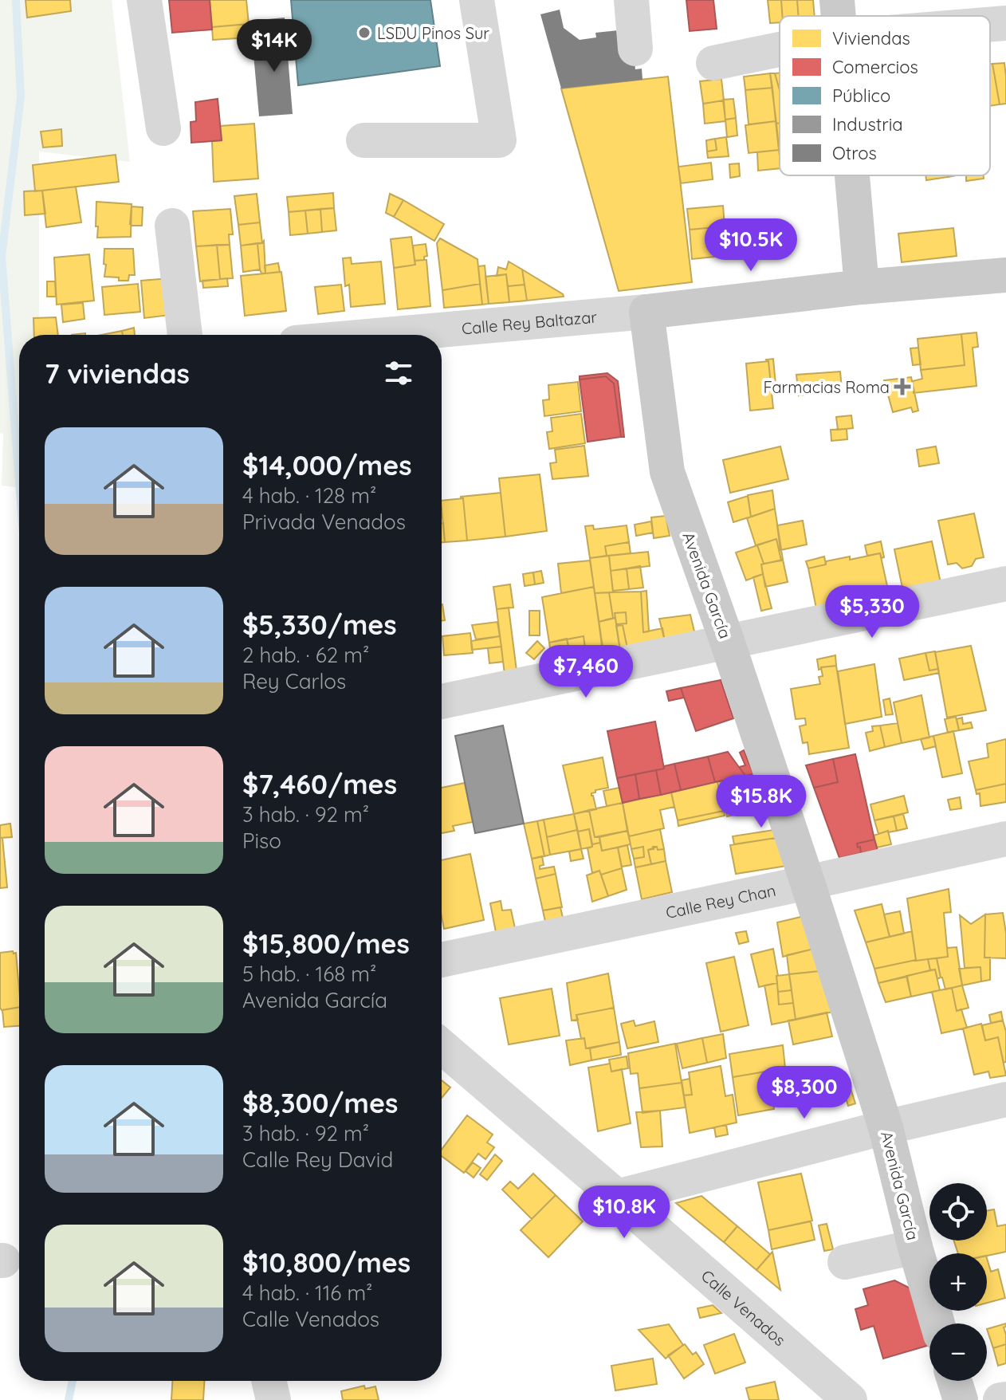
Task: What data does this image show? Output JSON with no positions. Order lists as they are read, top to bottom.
{
  "streets": {
    "main road": ["Avenida García"],
    "street": ["Calle Rey Baltazar", "Calle Rey Chan", "Calle Venados"]
  },
  "crossings": [
    ["Calle Rey Baltazar", "Avenida García"],
    ["Avenida García", "Calle Rey Chan"]
  ],
  "places": {
    "other": ["LSDU Pinos Sur"],
    "health": ["Farmacias Roma"]
  },
  "legend": [
    "Viviendas",
    "Comercios",
    "Público",
    "Industria",
    "Otros"
  ],
  "page": {
    "price": [
      "$14K",
      "$10.5K",
      "$5,330",
      "$7,460",
      "$15.8K",
      "$8,300",
      "$10.8K"
    ],
    "heading": "7 viviendas",
    "list": [
      {
        "name": "$14,000/mes",
        "note": "4 hab. · 128 m² · Privada Venados"
      },
      {
        "name": "$5,330/mes",
        "note": "2 hab. · 62 m² · Rey Carlos"
      },
      {
        "name": "$7,460/mes",
        "note": "3 hab. · 92 m² · Piso"
      },
      {
        "name": "$15,800/mes",
        "note": "5 hab. · 168 m² · Avenida García"
      },
      {
        "name": "$8,300/mes",
        "note": "3 hab. · 92 m² · Calle Rey David"
      },
      {
        "name": "$10,800/mes",
        "note": "4 hab. · 116 m² · Calle Venados"
      }
    ],
    "map_buttons": ["+", "−"]
  }
}
